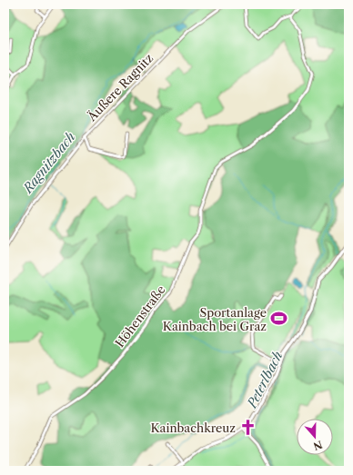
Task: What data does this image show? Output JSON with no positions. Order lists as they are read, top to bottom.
{
  "streets": {
    "street": ["Äußere Ragnitz", "Höhenstraße"]
  },
  "water": ["Ragnitzbach", "Peterlbach"],
  "places": {
    "sports": ["Sportanlage Kainbach bei Graz"],
    "church": ["Kainbachkreuz"]
  },
  "north": "bottom"
}
